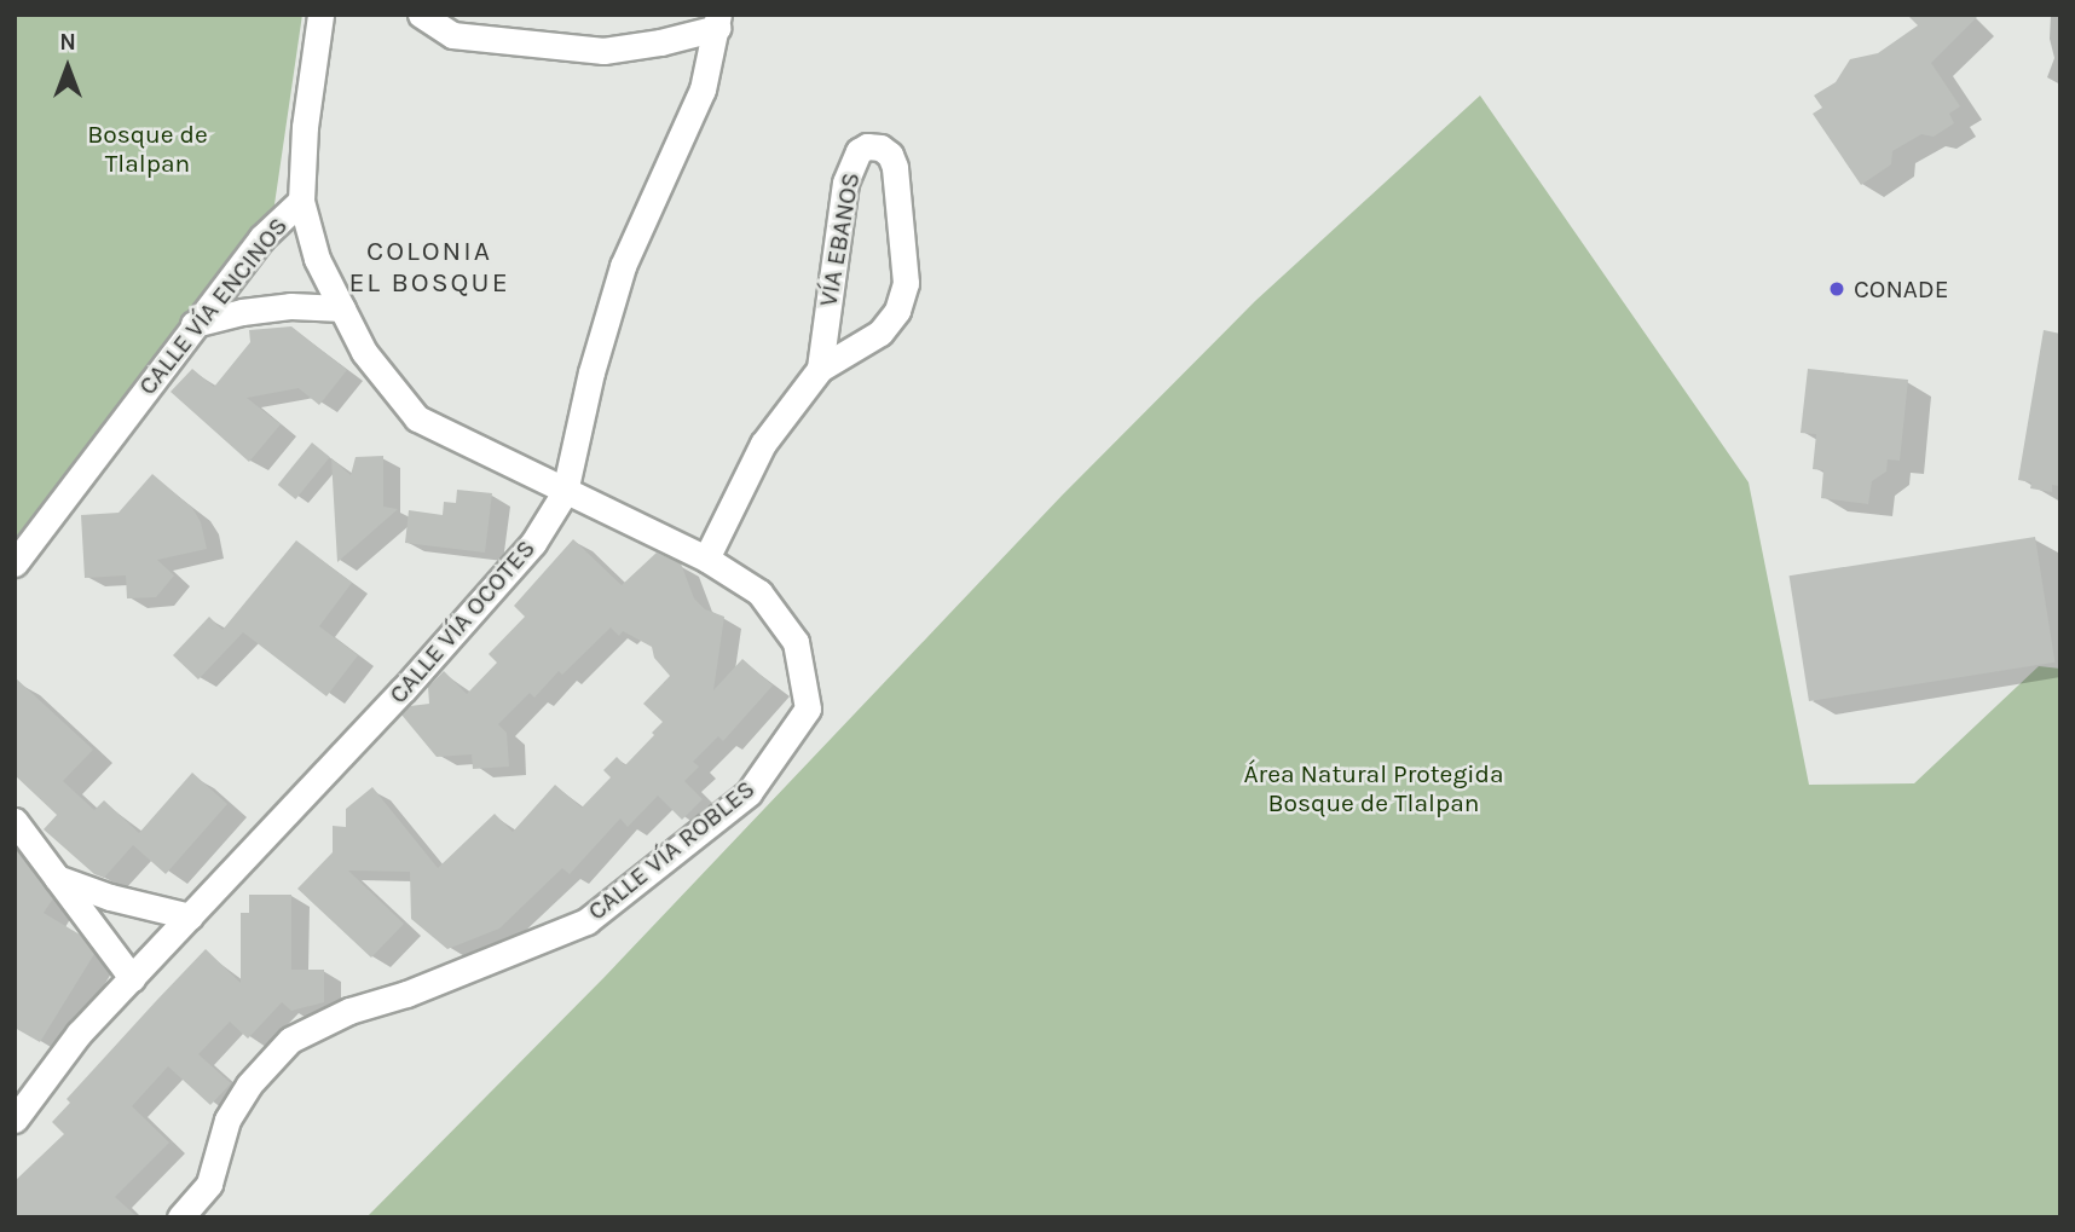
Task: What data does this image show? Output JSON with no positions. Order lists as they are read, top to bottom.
{
  "streets": {
    "street": [
      "VÍA EBANOS",
      "CALLE VÍA ENCINOS",
      "CALLE VÍA OCOTES",
      "CALLE VÍA ROBLES"
    ]
  },
  "crossings": [
    ["VÍA EBANOS", "CALLE VÍA ROBLES"],
    ["CALLE VÍA ENCINOS", "CALLE VÍA ROBLES"],
    ["CALLE VÍA OCOTES", "CALLE VÍA ROBLES"]
  ],
  "districts": ["COLONIA EL BOSQUE"],
  "parks": ["Bosque de Tlalpan", "Área Natural Protegida Bosque de Tlalpan"],
  "places": ["CONADE"],
  "north": "top"
}
